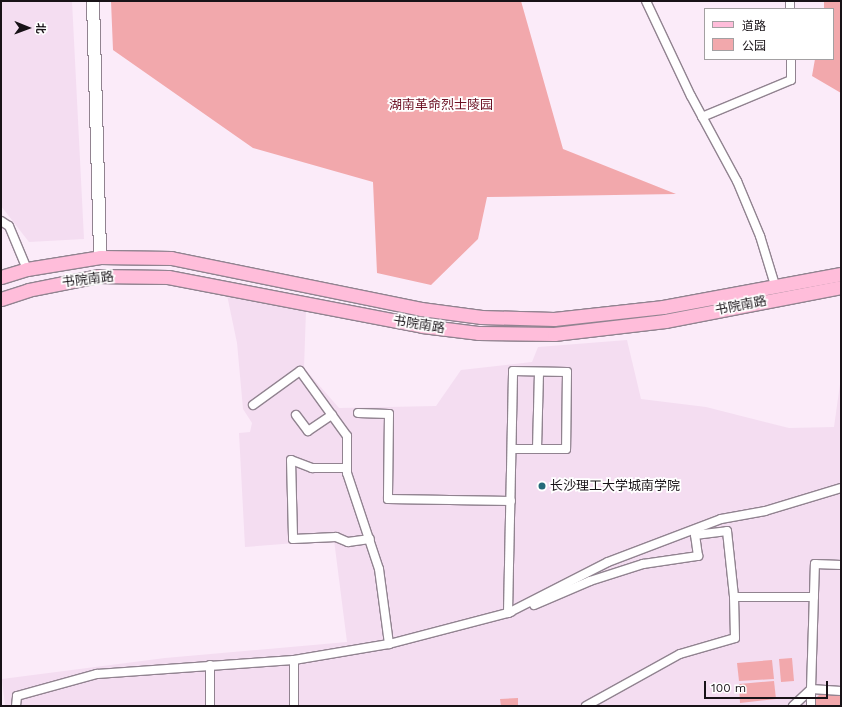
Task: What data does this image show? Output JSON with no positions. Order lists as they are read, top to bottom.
{
  "streets": {
    "main road": ["书院南路"]
  },
  "parks": ["湖南革命烈士陵园"],
  "places": ["长沙理工大学城南学院"],
  "legend": ["道路", "公园"],
  "scale_bar": "100 m",
  "north": "right"
}
